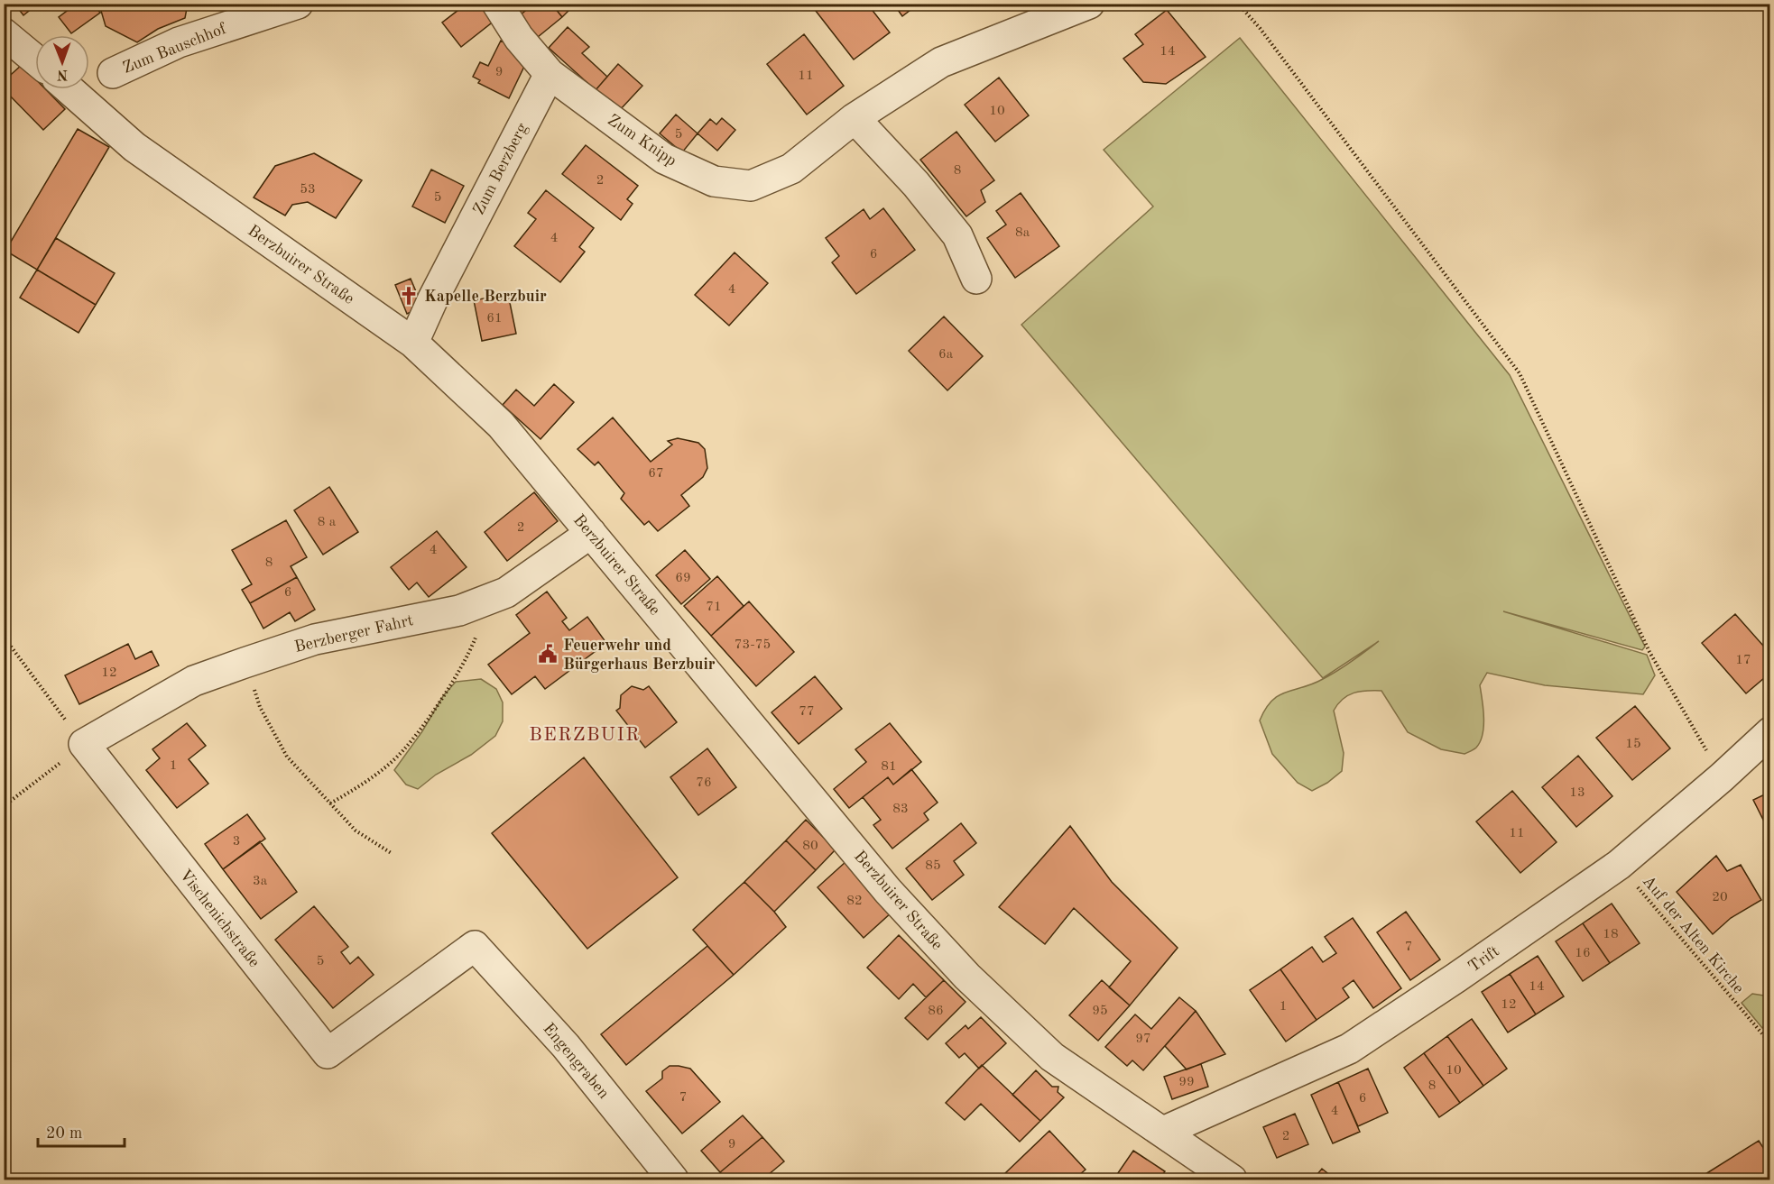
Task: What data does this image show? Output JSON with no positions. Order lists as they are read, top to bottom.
{
  "streets": {
    "street": [
      "Zum Bauschhof",
      "Zum Knipp",
      "Zum Berzberg",
      "Berzbuirer Straße",
      "Berzberger Fahrt",
      "Vischenichstraße",
      "Trift",
      "Engengraben"
    ],
    "path": ["Auf der Alten Kirche"]
  },
  "crossings": [
    ["Zum Knipp", "Zum Berzberg"],
    ["Zum Berzberg", "Berzbuirer Straße"],
    ["Berzbuirer Straße", "Berzberger Fahrt"],
    ["Berzbuirer Straße", "Trift"],
    ["Berzberger Fahrt", "Vischenichstraße"],
    ["Vischenichstraße", "Engengraben"],
    ["Auf der Alten Kirche", "Trift"]
  ],
  "districts": ["BERZBUIR"],
  "places": {
    "church": ["Kapelle Berzbuir"],
    "public building": ["Feuerwehr und Bürgerhaus Berzbuir"]
  },
  "house_numbers": [
    "14",
    "9",
    "11",
    "10",
    "5",
    "8",
    "2",
    "53",
    "5",
    "8a",
    "4",
    "6",
    "4",
    "61",
    "6a",
    "67",
    "8 a",
    "2",
    "4",
    "8",
    "69",
    "6",
    "71",
    "73-75",
    "17",
    "12",
    "77",
    "15",
    "1",
    "81",
    "76",
    "13",
    "83",
    "11",
    "3",
    "80",
    "85",
    "3a",
    "20",
    "82",
    "18",
    "7",
    "16",
    "5",
    "14",
    "12",
    "1",
    "86",
    "95",
    "97",
    "10",
    "99",
    "8",
    "7",
    "6",
    "4",
    "2",
    "9"
  ],
  "scale_bar": "20 m",
  "north": "bottom"
}
